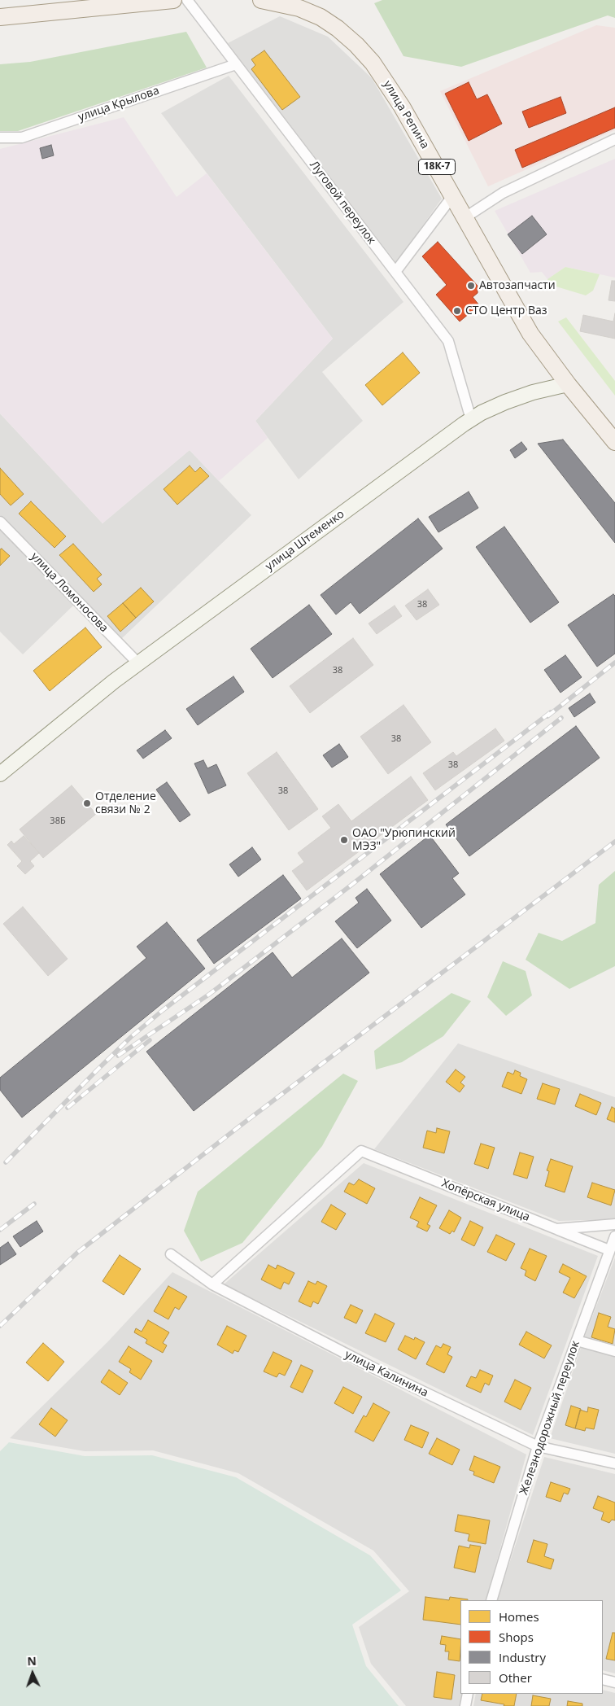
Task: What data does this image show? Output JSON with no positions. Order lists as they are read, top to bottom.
{
  "streets": {
    "main road": ["улица Репина", "18К-7", "улица Штеменко"],
    "street": [
      "улица Крылова",
      "Луговой переулок",
      "улица Ломоносова",
      "Хопёрская улица",
      "улица Калинина",
      "Железнодорожный переулок"
    ]
  },
  "crossings": [
    ["улица Крылова", "Луговой переулок"],
    ["улица Репина", "18К-7"],
    ["улица Репина", "улица Штеменко"],
    ["18К-7", "улица Штеменко"],
    ["Луговой переулок", "улица Штеменко"],
    ["улица Штеменко", "улица Ломоносова"],
    ["Хопёрская улица", "улица Калинина"],
    ["улица Калинина", "Железнодорожный переулок"]
  ],
  "places": [
    "Автозапчасти",
    "СТО Центр Ваз",
    "Отделение связи № 2",
    "ОАО \"Урюпинский МЭЗ\""
  ],
  "house_numbers": [
    "38",
    "38",
    "38",
    "38",
    "38",
    "38Б"
  ],
  "legend": [
    "Homes",
    "Shops",
    "Industry",
    "Other"
  ],
  "north": "top"
}
